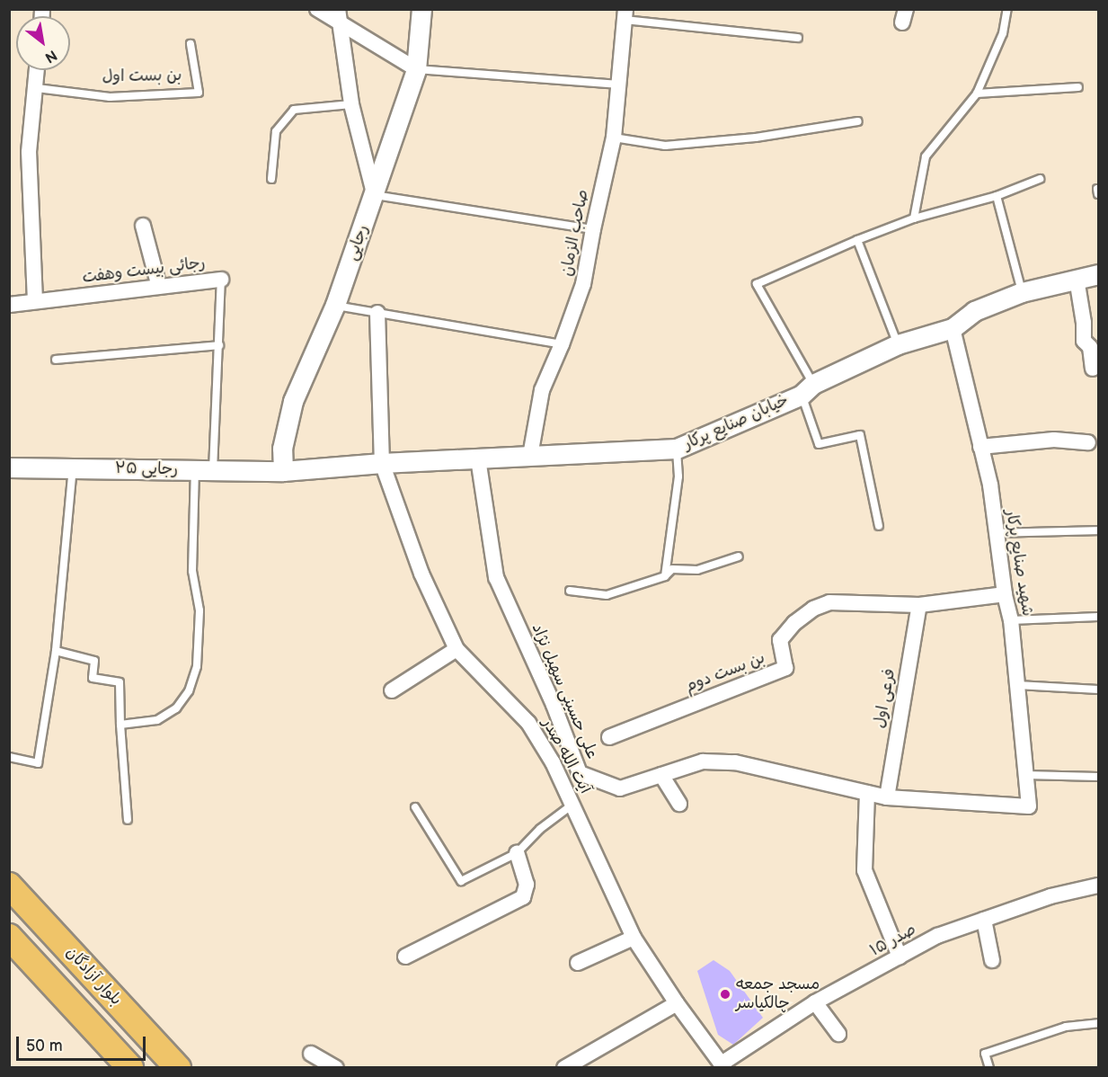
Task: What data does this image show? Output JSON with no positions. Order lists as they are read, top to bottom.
{
  "streets": {
    "highway": ["بلوار آزادگان"],
    "street": [
      "صاحب الزمان",
      "رجایی",
      "رجائی بیست وهفت",
      "خیابان صنایع پرکار",
      "رجایی ۲۵",
      "شهید صنایع پرکار",
      "بن بست دوم",
      "علی حسینی سهیل نژاد",
      "فرعی اول",
      "آیت الله صدر",
      "صدر ۱۵"
    ],
    "lane": ["بن بست اول"]
  },
  "crossings": [
    ["صاحب الزمان", "خیابان صنایع پرکار"],
    ["رجایی", "خیابان صنایع پرکار"],
    ["رجایی", "رجایی ۲۵"],
    ["رجائی بیست وهفت", "رجایی ۲۵"],
    ["خیابان صنایع پرکار", "رجایی ۲۵"],
    ["خیابان صنایع پرکار", "شهید صنایع پرکار"],
    ["خیابان صنایع پرکار", "علی حسینی سهیل نژاد"],
    ["خیابان صنایع پرکار", "آیت الله صدر"],
    ["شهید صنایع پرکار", "بن بست دوم"],
    ["شهید صنایع پرکار", "علی حسینی سهیل نژاد"],
    ["بن بست دوم", "فرعی اول"],
    ["علی حسینی سهیل نژاد", "فرعی اول"],
    ["آیت الله صدر", "صدر ۱۵"]
  ],
  "places": ["مسجد جمعه چالکیاسر"],
  "scale_bar": "50 m",
  "north": "bottom right"
}
